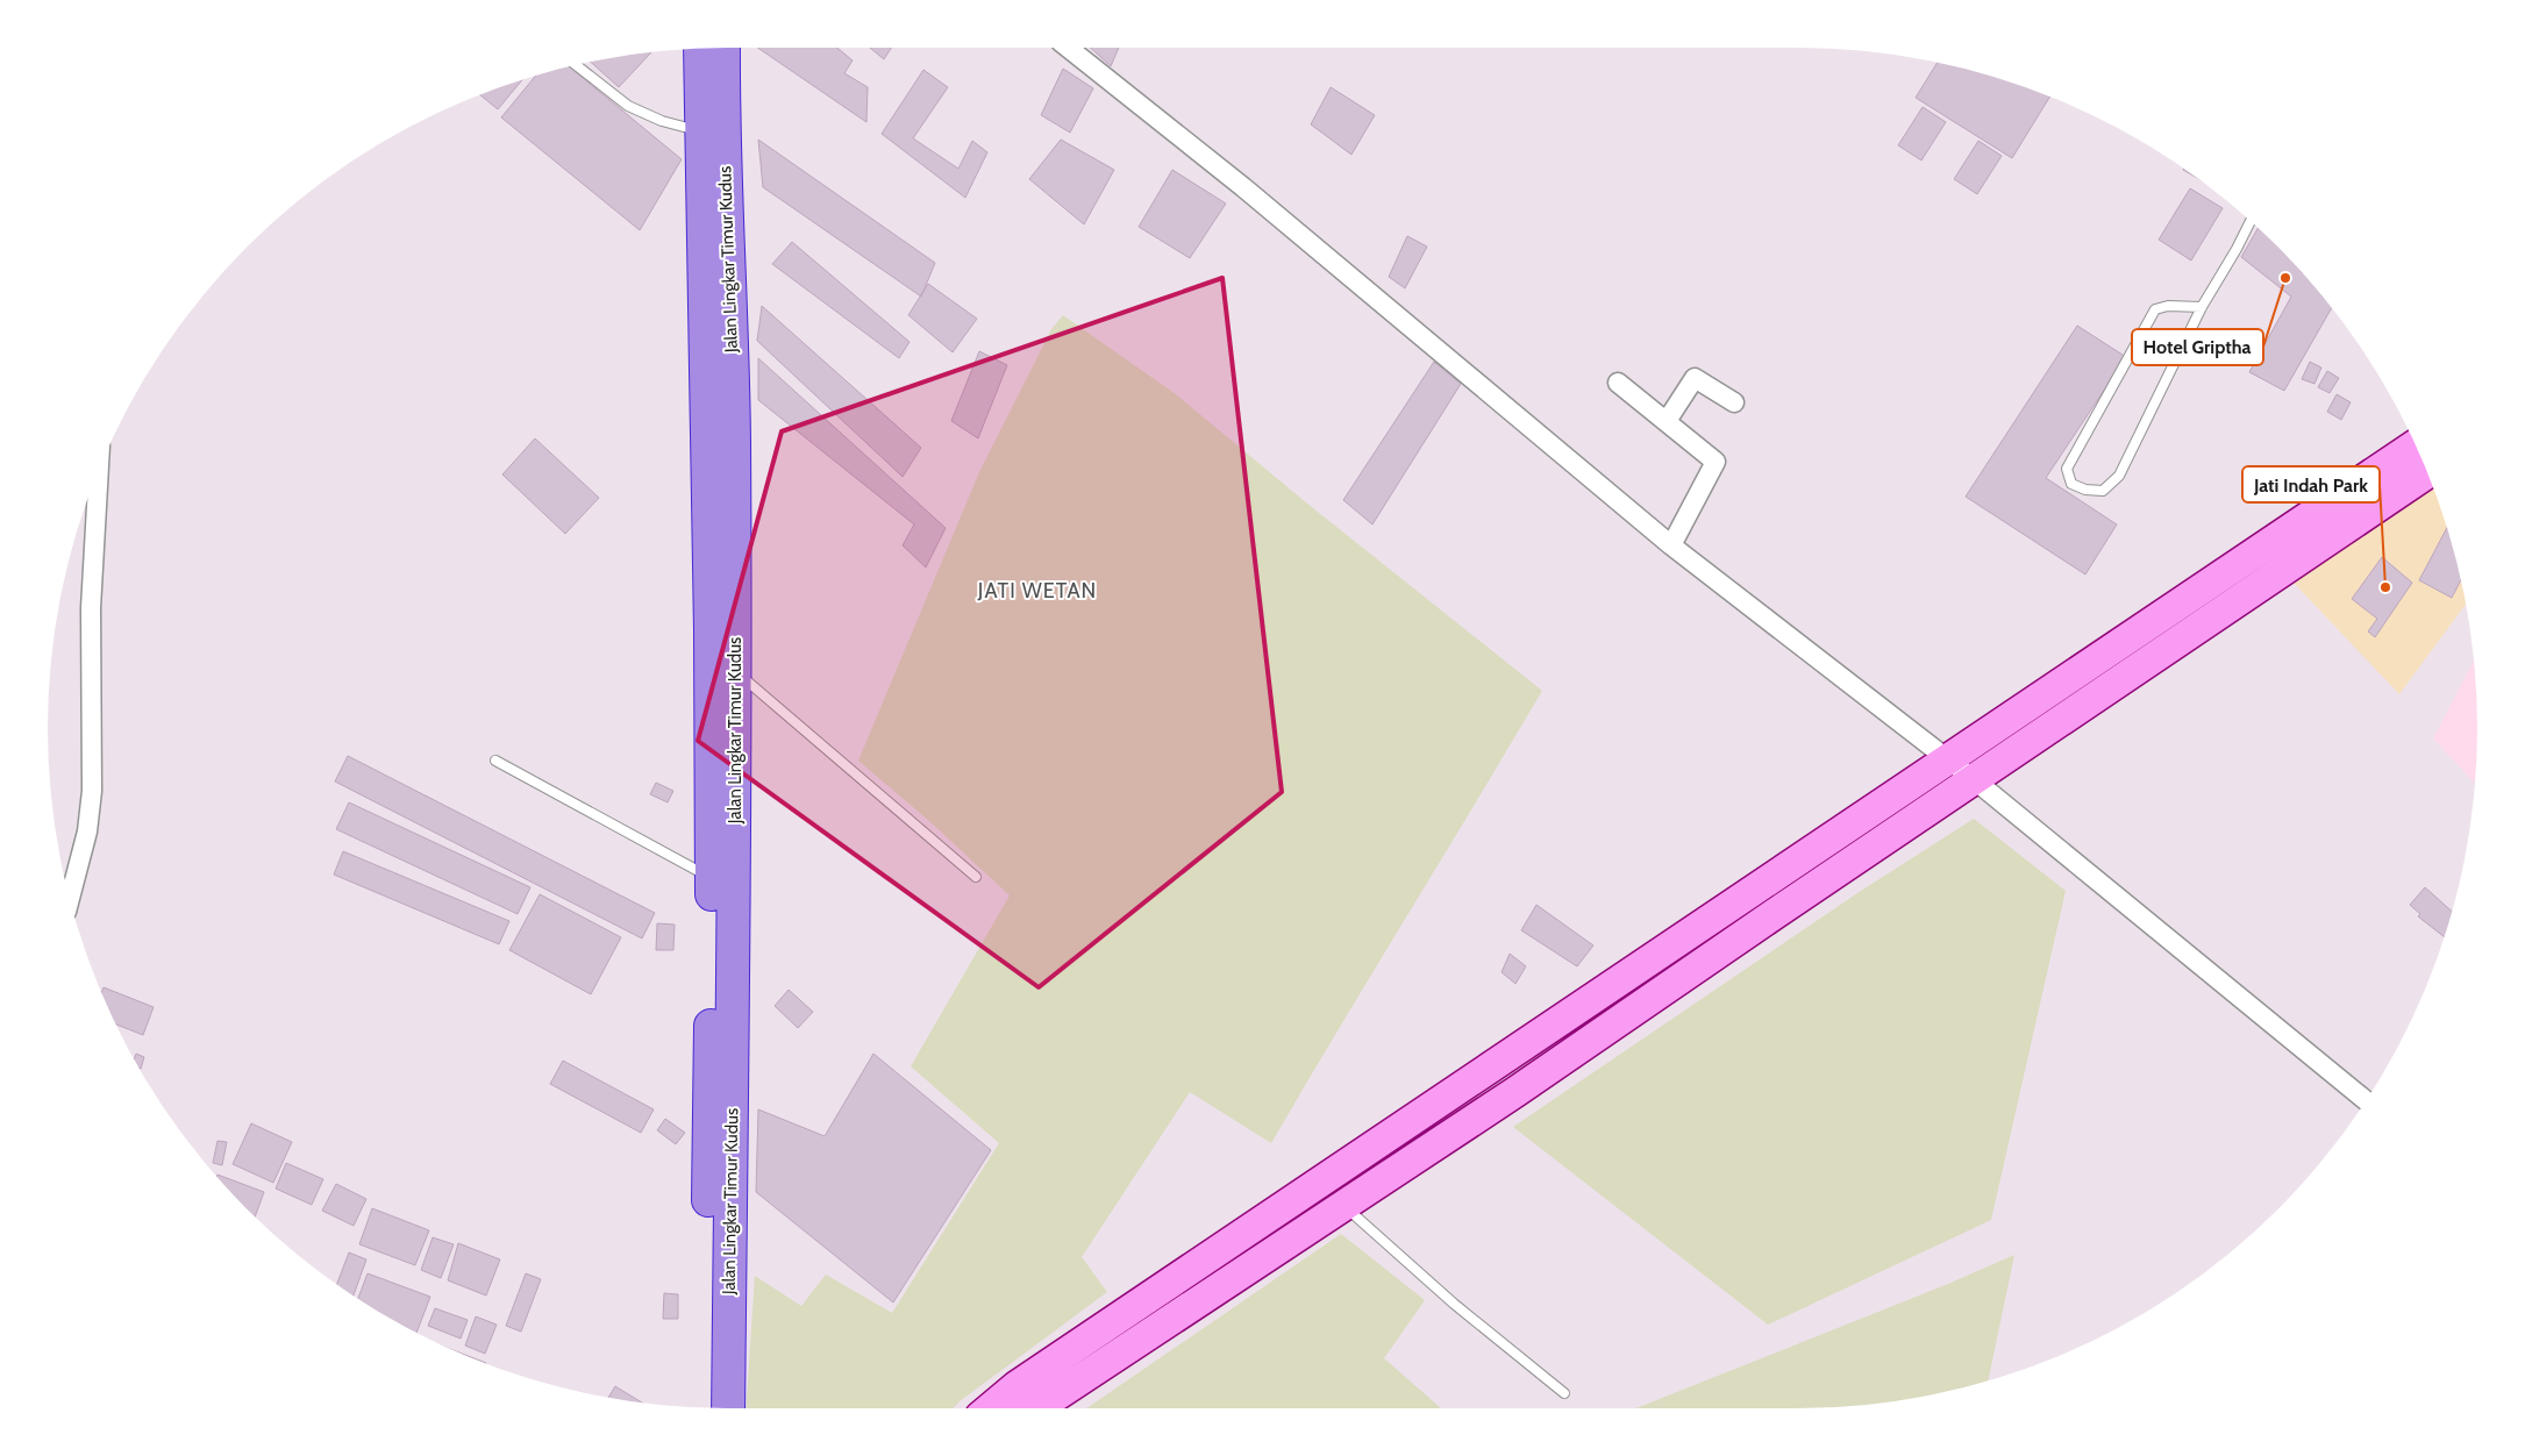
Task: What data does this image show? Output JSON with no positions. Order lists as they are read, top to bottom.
{
  "streets": {
    "highway": ["Jalan Lingkar Timur Kudus"]
  },
  "districts": ["JATI WETAN"],
  "places": ["Hotel Griptha", "Jati Indah Park"]
}
